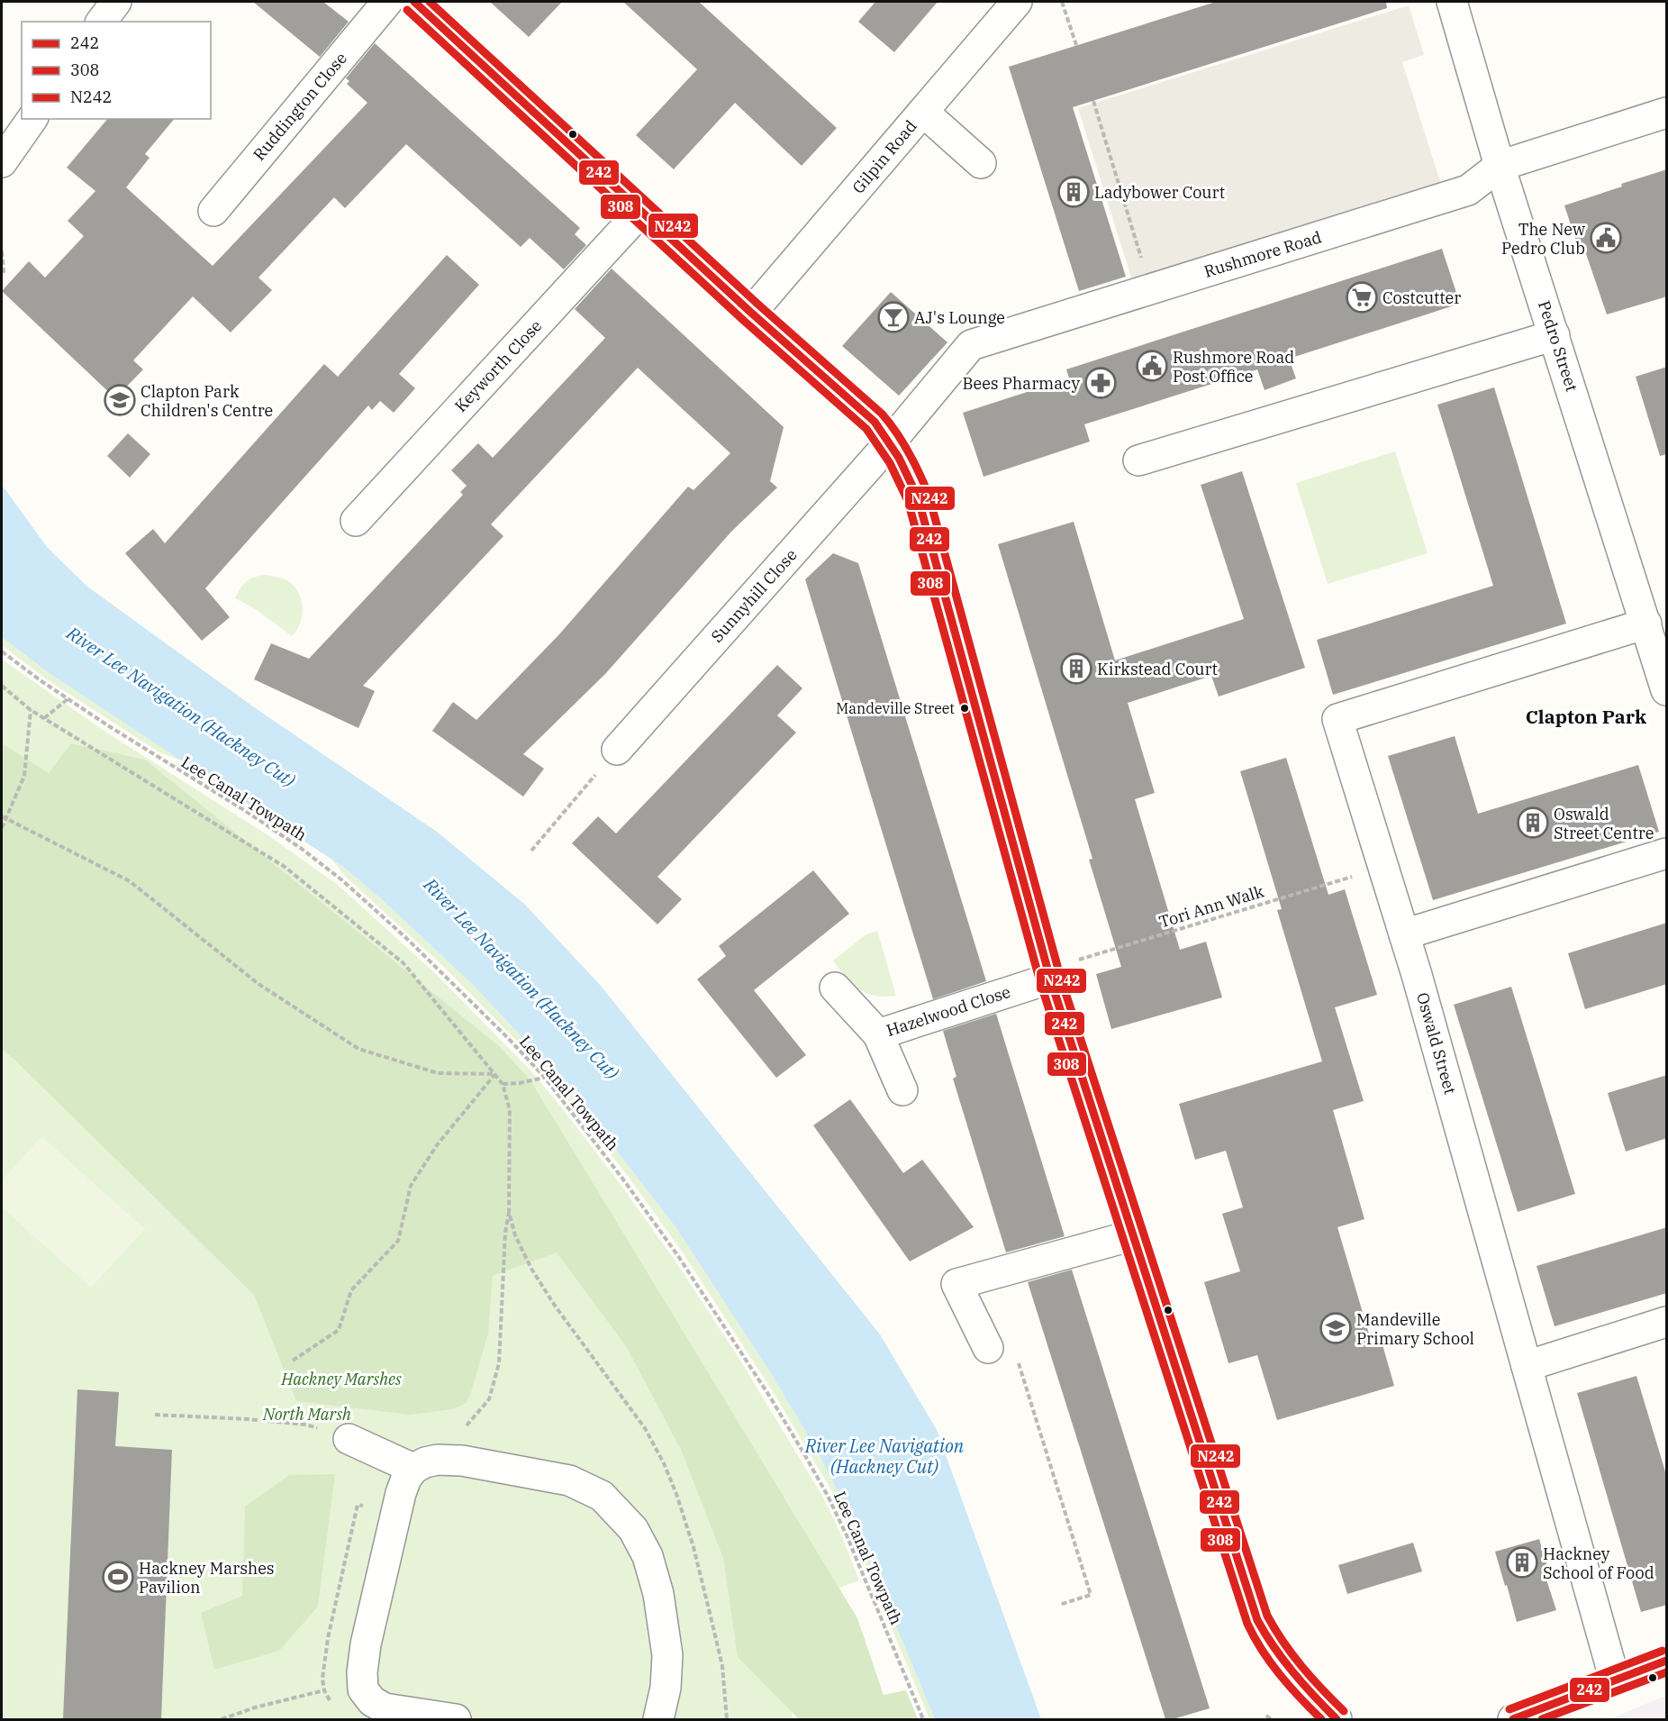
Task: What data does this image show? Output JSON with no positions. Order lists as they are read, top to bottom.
{
  "streets": {
    "street": [
      "Ruddington Close",
      "Gilpin Road",
      "Rushmore Road",
      "Pedro Street",
      "Keyworth Close",
      "Sunnyhill Close",
      "Hazelwood Close",
      "Oswald Street"
    ],
    "path": ["Lee Canal Towpath", "Tori Ann Walk"]
  },
  "crossings": [
    ["Rushmore Road", "Pedro Street"],
    ["Rushmore Road", "Sunnyhill Close"],
    ["Pedro Street", "Oswald Street"],
    ["Tori Ann Walk", "Hazelwood Close"],
    ["Tori Ann Walk", "Oswald Street"]
  ],
  "districts": ["Clapton Park"],
  "water": ["River Lee Navigation (Hackney Cut)"],
  "parks": ["Hackney Marshes", "North Marsh"],
  "places": {
    "building": [
      "Ladybower Court",
      "Kirkstead Court",
      "Oswald Street Centre",
      "Hackney School of Food"
    ],
    "public building": ["The New Pedro Club", "Rushmore Road Post Office"],
    "supermarket": ["Costcutter"],
    "bar": ["AJ's Lounge"],
    "pharmacy": ["Bees Pharmacy"],
    "school or university": ["Clapton Park Children's Centre", "Mandeville Primary School"],
    "other": ["Mandeville Street"],
    "sports": ["Hackney Marshes Pavilion"]
  },
  "lines": ["transit line 242", "transit line N242", "transit line 308"],
  "legend": ["242", "308", "N242"]
}
